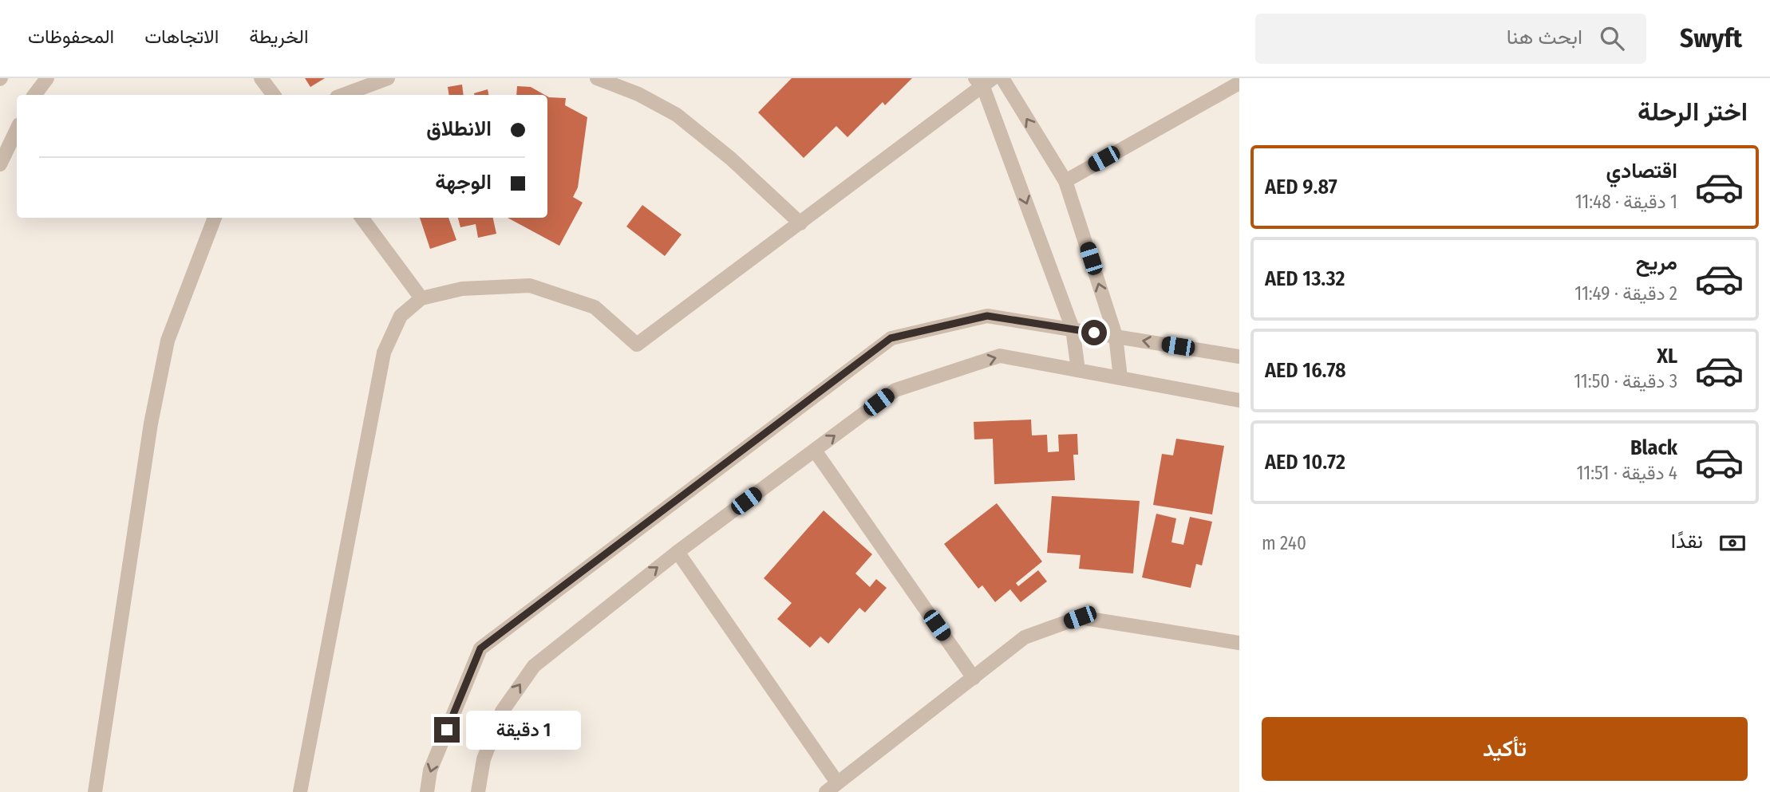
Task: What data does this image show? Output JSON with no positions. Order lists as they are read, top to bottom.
{
  "page": {
    "header": "Swyft",
    "search": "ابحث هنا",
    "nav": ["الخريطة", "الاتجاهات", "المحفوظات"],
    "heading": "اختر الرحلة",
    "banner": ["الانطلاق", "الوجهة"],
    "list": [
      {
        "name": "اقتصادي",
        "note": "1 دقيقة · 11:48",
        "value": "AED 9.87"
      },
      {
        "name": "مريح",
        "note": "2 دقيقة · 11:49",
        "value": "AED 13.32"
      },
      {
        "name": "XL",
        "note": "3 دقيقة · 11:50",
        "value": "AED 16.78"
      },
      {
        "name": "Black",
        "note": "4 دقيقة · 11:51",
        "value": "AED 10.72"
      }
    ],
    "pay": ["نقدًا", "240 m"],
    "buttons": "تأكيد",
    "bubble": "1 دقيقة"
  }
}
